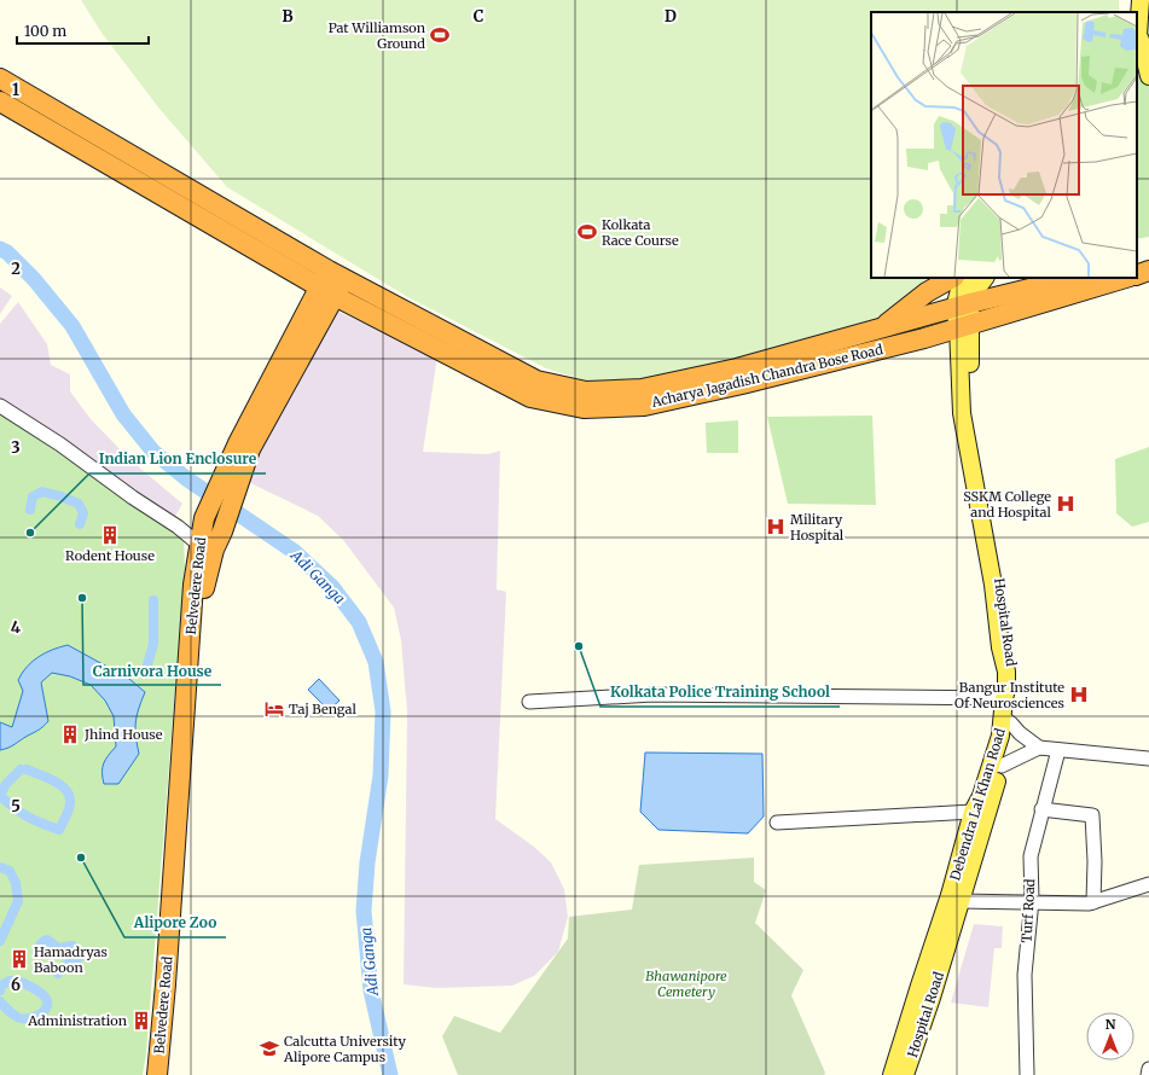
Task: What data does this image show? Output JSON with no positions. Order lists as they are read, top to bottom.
{
  "streets": {
    "highway": ["Acharya Jagadish Chandra Bose Road", "Belvedere Road"],
    "main road": ["Hospital Road", "Debendra Lal Khan Road"],
    "street": ["Turf Road"]
  },
  "crossings": [
    ["Acharya Jagadish Chandra Bose Road", "Belvedere Road"],
    ["Acharya Jagadish Chandra Bose Road", "Hospital Road"],
    ["Acharya Jagadish Chandra Bose Road", "Debendra Lal Khan Road"],
    ["Hospital Road", "Debendra Lal Khan Road"]
  ],
  "water": ["Adi Ganga"],
  "parks": ["Bhawanipore Cemetery"],
  "places": {
    "sports": ["Pat Williamson Ground", "Kolkata Race Course"],
    "hospital": ["SSKM College and Hospital", "Military Hospital", "Bangur Institute Of Neurosciences"],
    "other": [
      "Indian Lion Enclosure",
      "Carnivora House",
      "Kolkata Police Training School",
      "Alipore Zoo"
    ],
    "building": [
      "Rodent House",
      "Jhind House",
      "Hamadryas Baboon",
      "Administration"
    ],
    "hotel": ["Taj Bengal"],
    "school or university": ["Calcutta University Alipore Campus"]
  },
  "scale_bar": "100 m",
  "north": "top",
  "grid": {
    "columns": ["B", "C", "D"],
    "rows": [
      "1",
      "2",
      "3",
      "4",
      "5",
      "6"
    ]
  }
}
